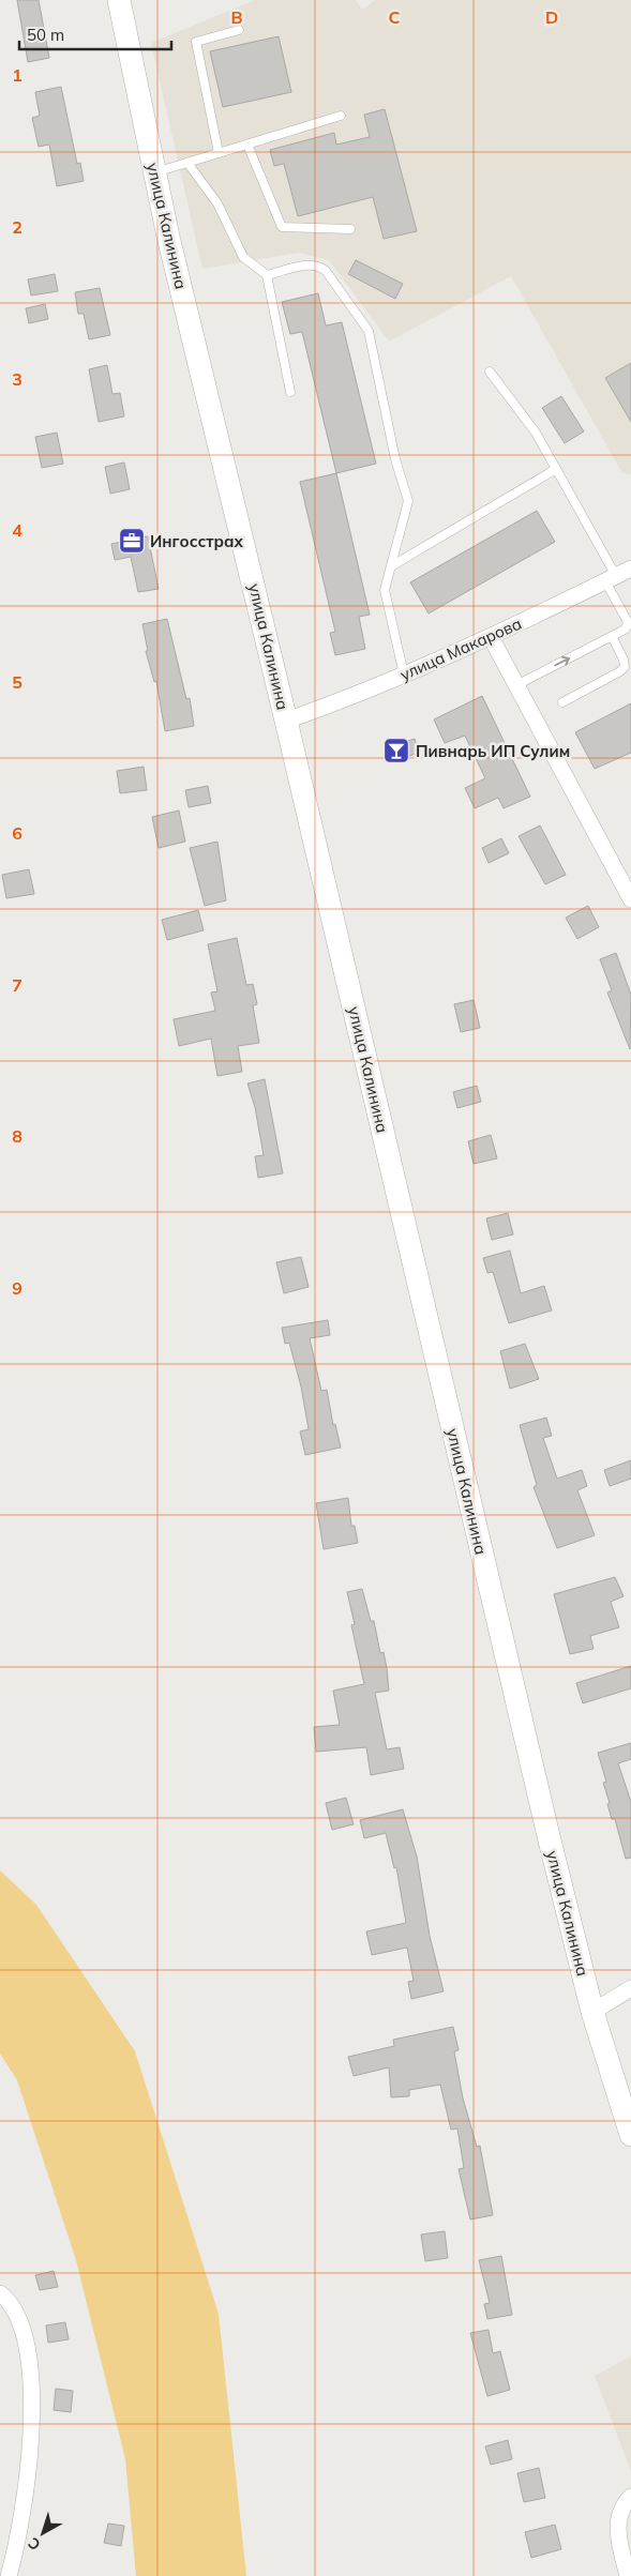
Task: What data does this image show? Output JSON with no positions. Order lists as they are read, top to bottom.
{
  "streets": {
    "main road": ["улица Калинина"],
    "street": ["улица Макарова"]
  },
  "crossings": [
    ["улица Калинина", "улица Макарова"]
  ],
  "places": {
    "office": ["Ингосстрах"],
    "bar": ["Пивнарь ИП Сулим"]
  },
  "scale_bar": "50 m",
  "north": "bottom left",
  "grid": {
    "columns": ["B", "C", "D"],
    "rows": [
      "1",
      "2",
      "3",
      "4",
      "5",
      "6",
      "7",
      "8",
      "9"
    ]
  }
}
